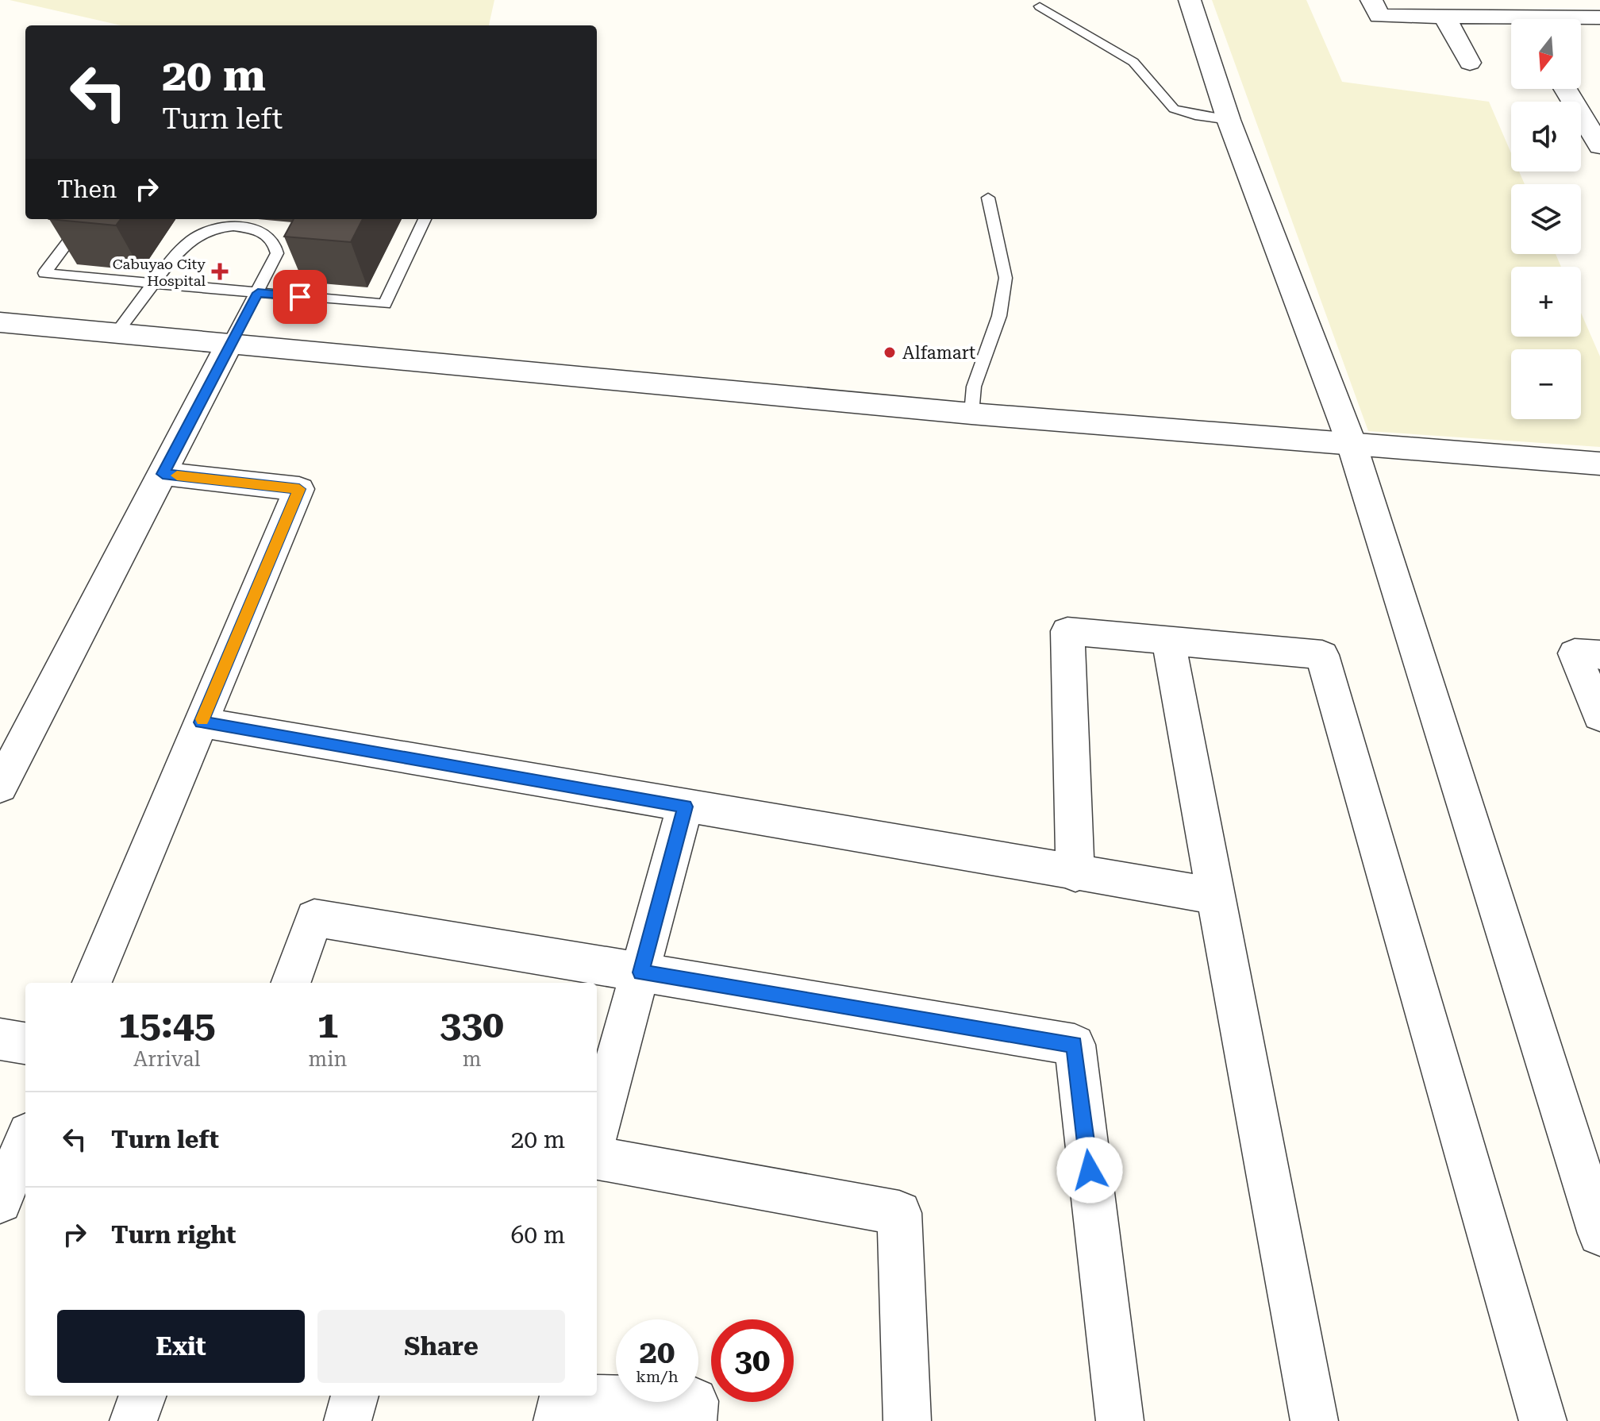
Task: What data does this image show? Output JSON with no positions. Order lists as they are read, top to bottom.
{
  "places": {
    "health": ["Cabuyao City Hospital"],
    "other": ["Alfamart"]
  },
  "north": "bottom",
  "page": {
    "map_buttons": ["+", "−"],
    "turn": ["20 m", "Turn left"],
    "then": "Then",
    "eta": [
      "15:45",
      "Arrival",
      "1",
      "min",
      "330",
      "m"
    ],
    "list": [
      {
        "name": "Turn left",
        "value": "20 m"
      },
      {
        "name": "Turn right",
        "value": "60 m"
      }
    ],
    "buttons": ["Exit", "Share"],
    "speed": "20 km/h",
    "limit": "30"
  }
}
